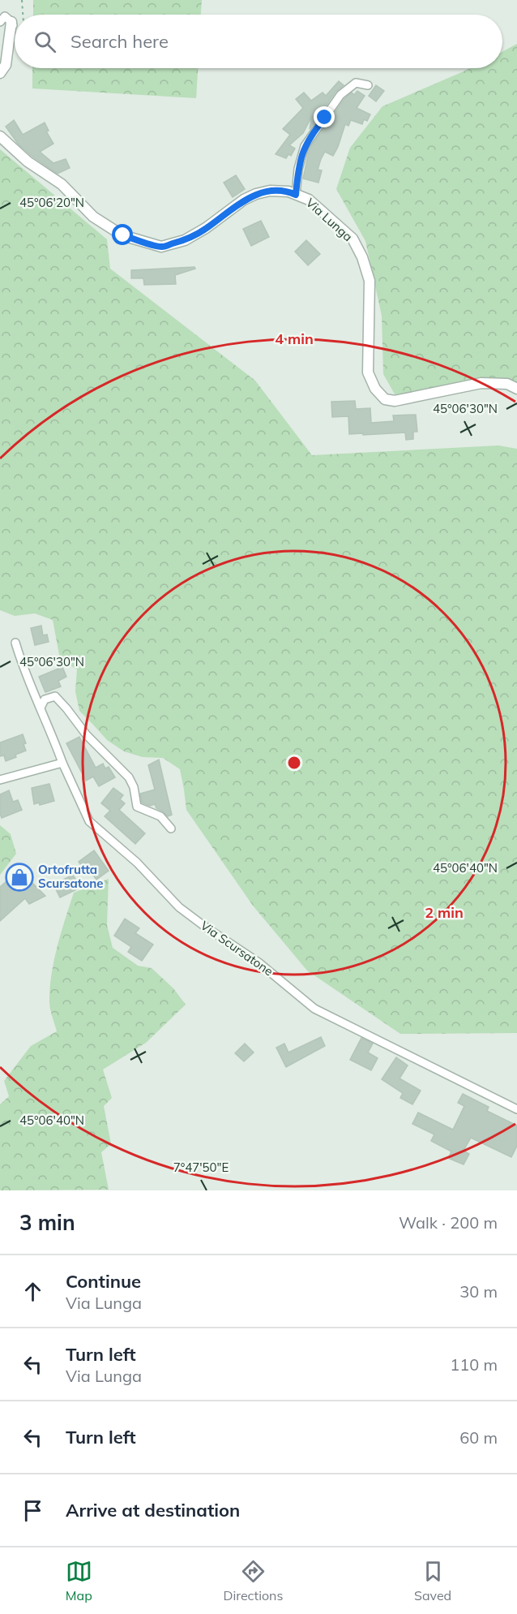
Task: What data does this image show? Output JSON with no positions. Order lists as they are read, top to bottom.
{
  "streets": {
    "street": ["Via Lunga", "Via Scursatone"]
  },
  "places": {
    "shop": ["Ortofrutta Scursatone"]
  },
  "page": {
    "search": "Search here",
    "heading": ["3 min", "Walk · 200 m"],
    "list": [
      ["Continue", "Via Lunga", "30 m"],
      ["Turn left", "Via Lunga", "110 m"],
      ["Turn left", "60 m"],
      "Arrive at destination"
    ],
    "nav": ["Map", "Directions", "Saved"]
  },
  "coordinates": [
    "45°06'20\"N",
    "45°06'30\"N",
    "45°06'40\"N",
    "7°47'50\"E"
  ],
  "rings": ["4 min", "2 min"]
}
